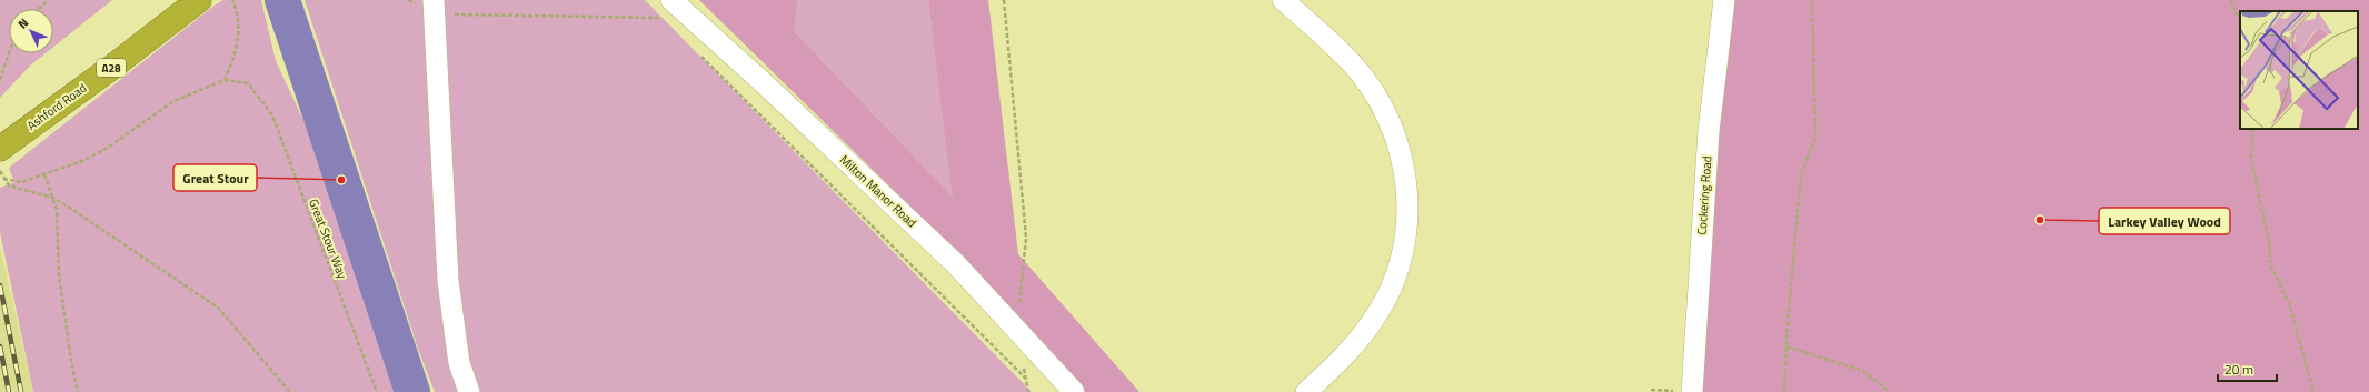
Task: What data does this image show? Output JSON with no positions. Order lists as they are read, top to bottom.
{
  "streets": {
    "highway": ["A28", "Ashford Road"],
    "street": ["Milton Manor Road", "Cockering Road"],
    "path": ["Great Stour Way"]
  },
  "places": ["Great Stour", "Larkey Valley Wood"],
  "scale_bar": "20 m",
  "north": "top left"
}
